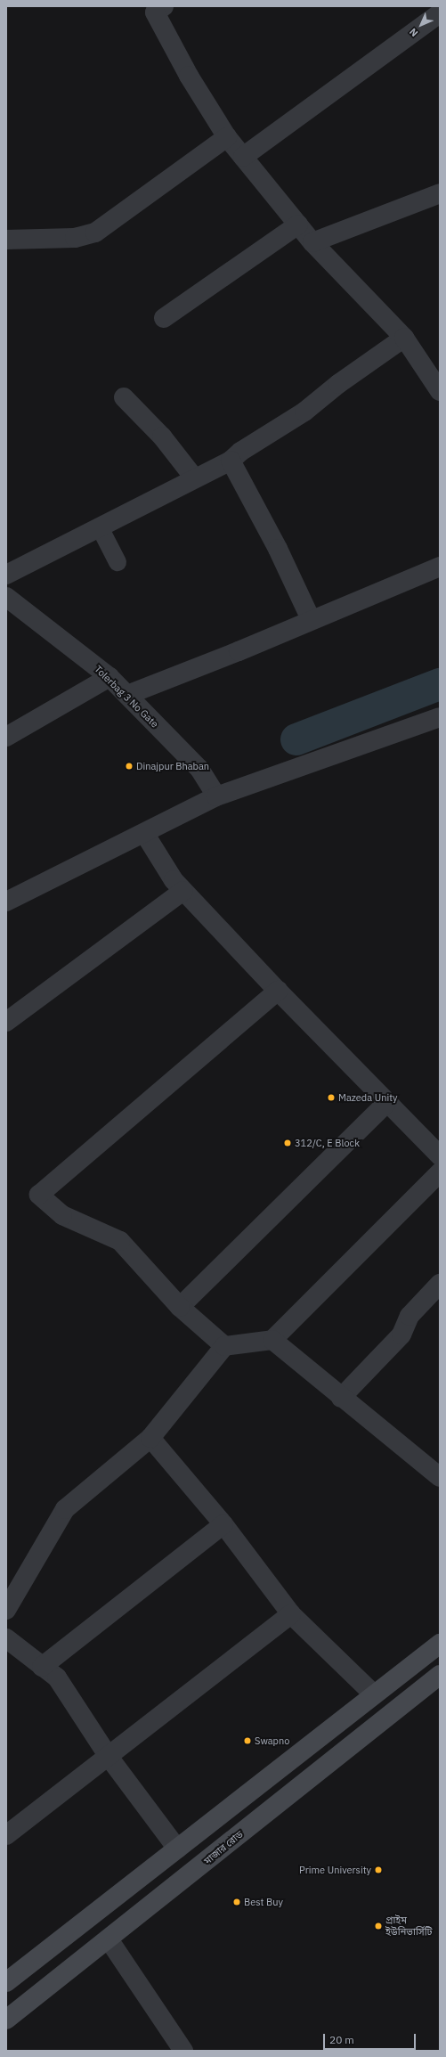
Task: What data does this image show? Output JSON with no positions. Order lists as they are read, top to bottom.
{
  "streets": {
    "main road": ["মাজার রোড"],
    "street": ["Tolerbag 3 No Gate"]
  },
  "places": [
    "Dinajpur Bhaban",
    "Mazeda Unity",
    "312/C, E Block",
    "Swapno",
    "Prime University",
    "Best Buy",
    "প্রাইম ইউনিভার্সিটি"
  ],
  "scale_bar": "20 m",
  "north": "bottom left"
}
